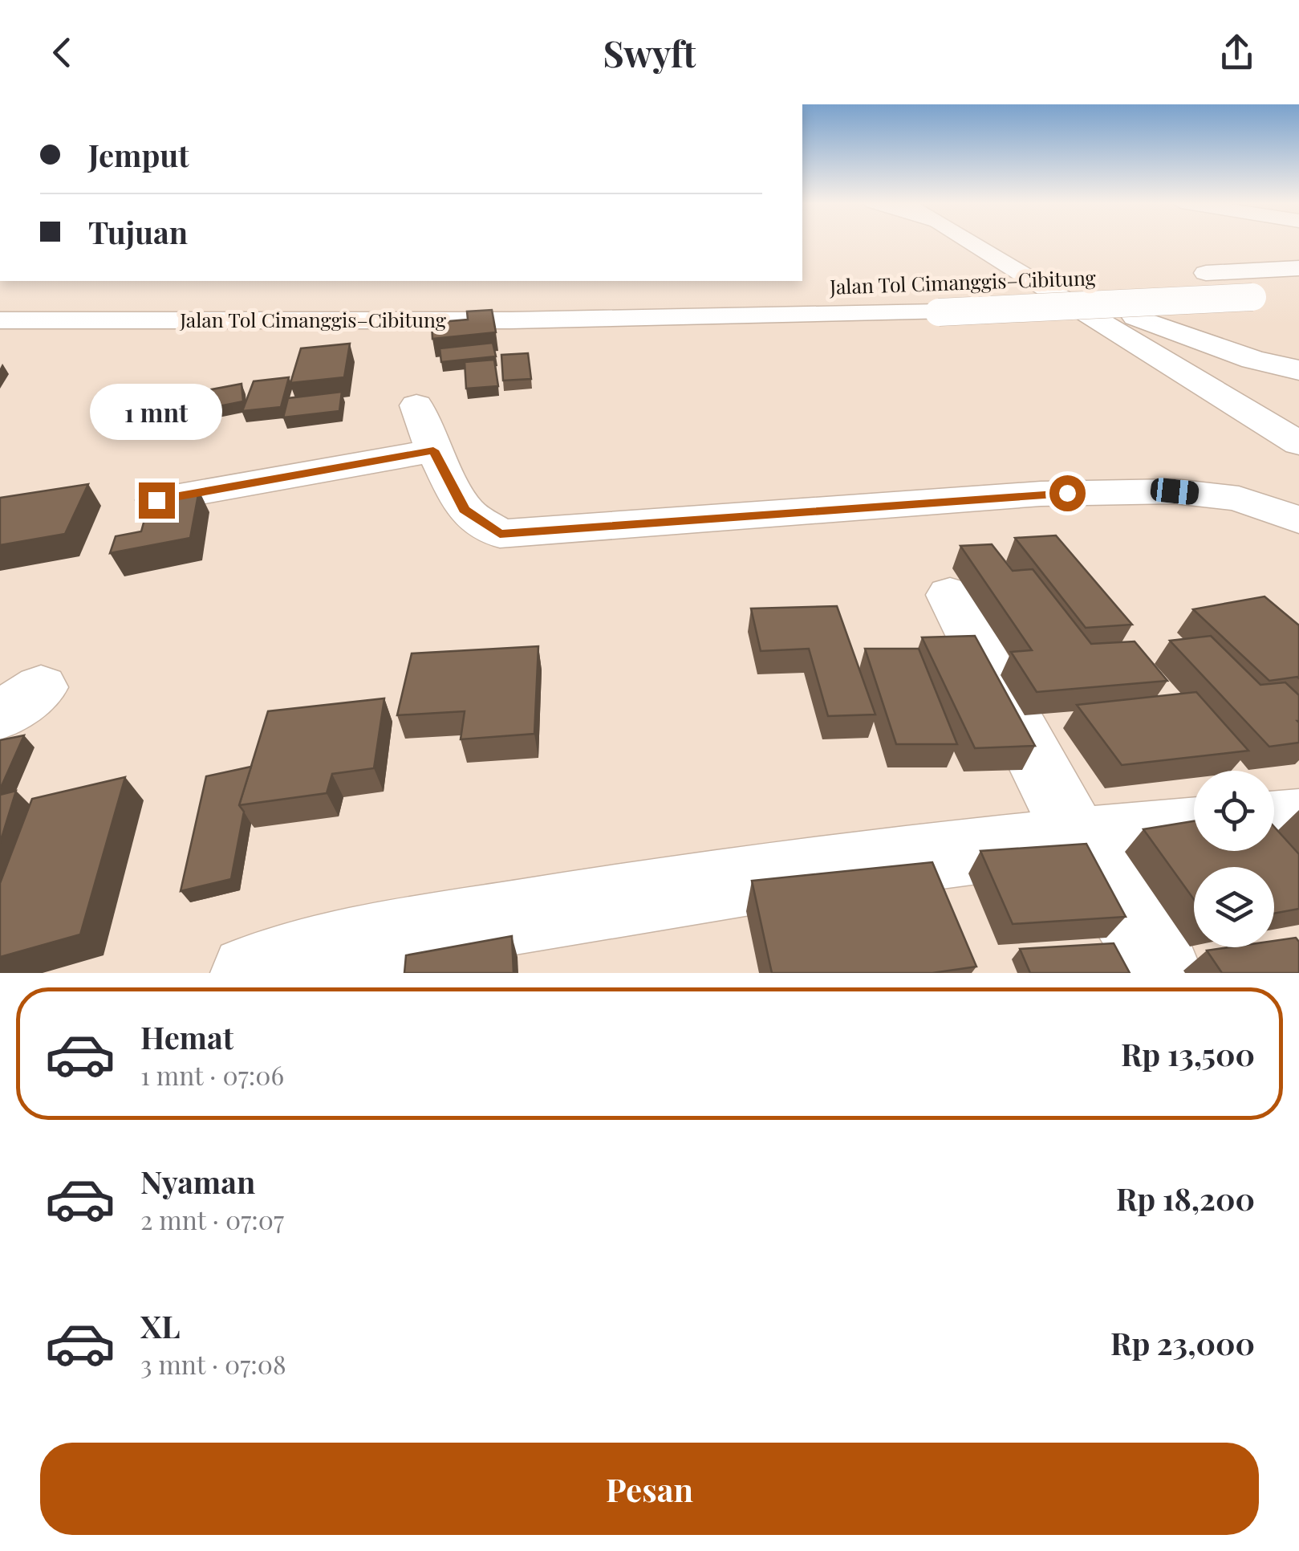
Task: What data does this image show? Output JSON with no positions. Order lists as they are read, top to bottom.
{
  "streets": {
    "main road": ["Jalan Tol Cimanggis–Cibitung"]
  },
  "page": {
    "header": "Swyft",
    "banner": ["Jemput", "Tujuan"],
    "bubble": "1 mnt",
    "list": [
      {
        "name": "Hemat",
        "note": "1 mnt · 07:06",
        "value": "Rp 13,500"
      },
      {
        "name": "Nyaman",
        "note": "2 mnt · 07:07",
        "value": "Rp 18,200"
      },
      {
        "name": "XL",
        "note": "3 mnt · 07:08",
        "value": "Rp 23,000"
      }
    ],
    "buttons": "Pesan"
  }
}
